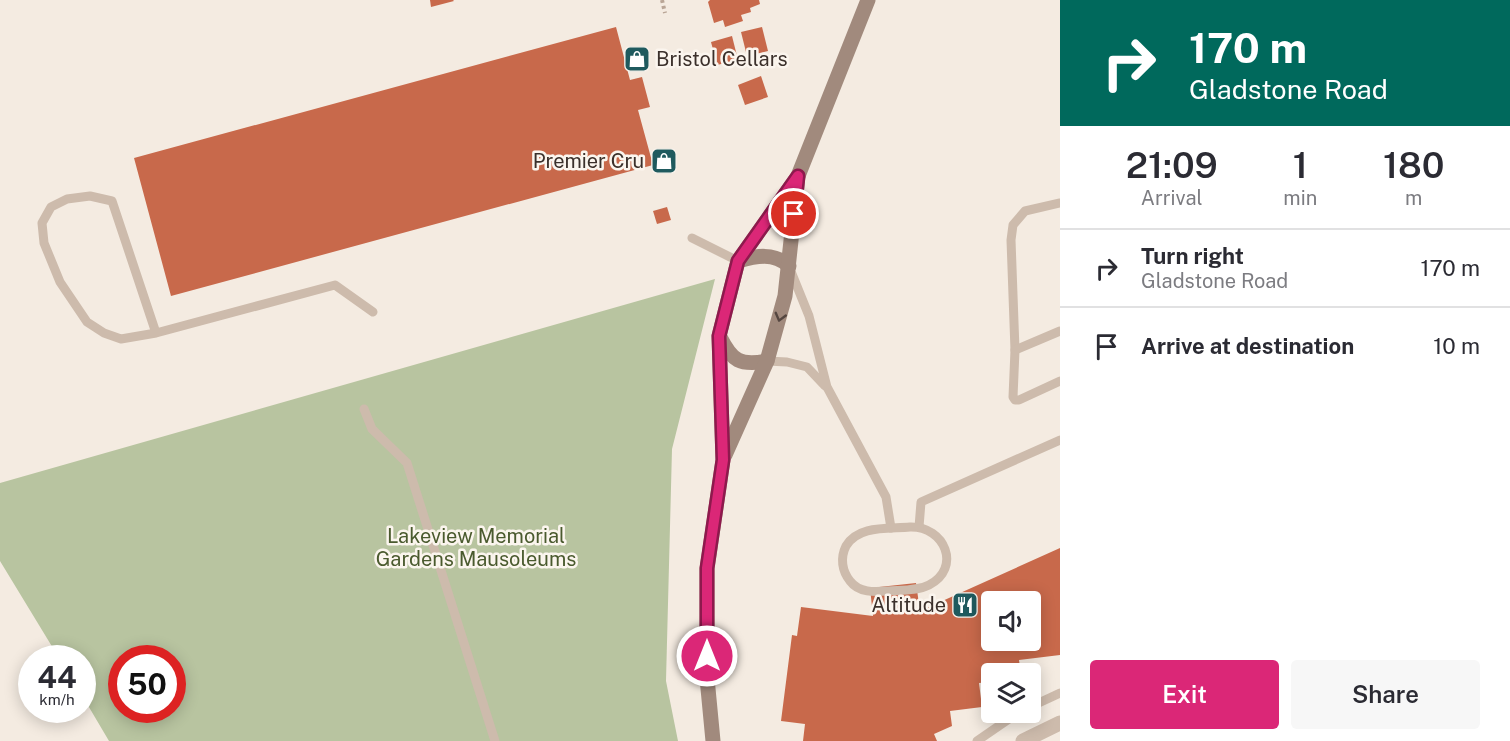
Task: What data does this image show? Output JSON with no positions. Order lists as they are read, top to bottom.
{
  "parks": ["Lakeview Memorial Gardens Mausoleums"],
  "places": {
    "shop": ["Bristol Cellars", "Premier Cru"],
    "restaurant": ["Altitude"]
  },
  "page": {
    "turn": ["170 m", "Gladstone Road"],
    "eta": [
      "21:09",
      "Arrival",
      "1",
      "min",
      "180",
      "m"
    ],
    "list": [
      {
        "name": "Turn right",
        "note": "Gladstone Road",
        "value": "170 m"
      },
      {
        "name": "Arrive at destination",
        "value": "10 m"
      }
    ],
    "speed": "44 km/h",
    "limit": "50",
    "buttons": ["Exit", "Share"]
  }
}
